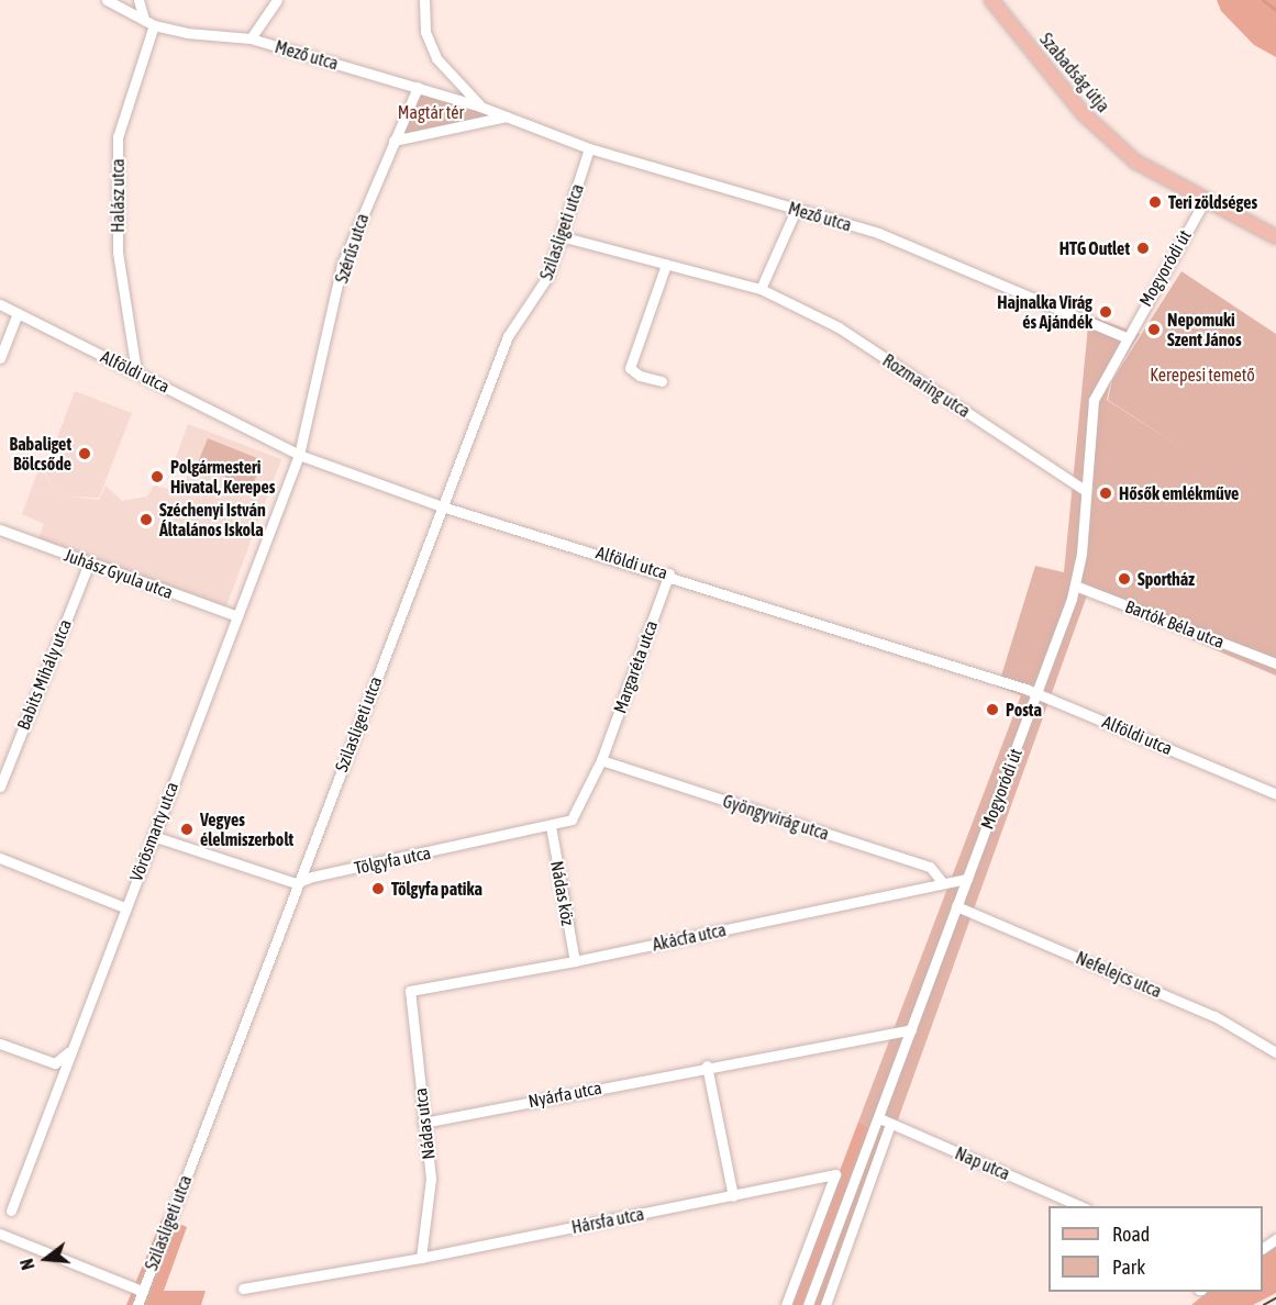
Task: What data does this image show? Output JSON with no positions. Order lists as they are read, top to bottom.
{
  "streets": {
    "main road": ["Szabadság útja"],
    "street": [
      "Mező utca",
      "Halász utca",
      "Szilasligeti utca",
      "Szérűs utca",
      "Mogyoródi út",
      "Alföldi utca",
      "Rozmaring utca",
      "Juhász Gyula utca",
      "Bartók Béla utca",
      "Margaréta utca",
      "Babits Mihály utca",
      "Gyöngyvirág utca",
      "Vörösmarty utca",
      "Tölgyfa utca",
      "Nádas köz",
      "Akácfa utca",
      "Nefelejcs utca",
      "Nyárfa utca",
      "Nádas utca",
      "Nap utca",
      "Hársfa utca"
    ]
  },
  "crossings": [
    ["Mező utca", "Halász utca"],
    ["Mező utca", "Szilasligeti utca"],
    ["Mező utca", "Szérűs utca"],
    ["Mező utca", "Mogyoródi út"],
    ["Szabadság útja", "Mogyoródi út"],
    ["Halász utca", "Alföldi utca"],
    ["Szilasligeti utca", "Alföldi utca"],
    ["Szilasligeti utca", "Rozmaring utca"],
    ["Szilasligeti utca", "Tölgyfa utca"],
    ["Szérűs utca", "Alföldi utca"],
    ["Szérűs utca", "Vörösmarty utca"],
    ["Mogyoródi út", "Alföldi utca"],
    ["Mogyoródi út", "Rozmaring utca"],
    ["Mogyoródi út", "Bartók Béla utca"],
    ["Mogyoródi út", "Akácfa utca"],
    ["Mogyoródi út", "Nefelejcs utca"],
    ["Mogyoródi út", "Nyárfa utca"],
    ["Mogyoródi út", "Nap utca"],
    ["Alföldi utca", "Margaréta utca"],
    ["Alföldi utca", "Vörösmarty utca"],
    ["Juhász Gyula utca", "Babits Mihály utca"],
    ["Juhász Gyula utca", "Vörösmarty utca"],
    ["Margaréta utca", "Gyöngyvirág utca"],
    ["Margaréta utca", "Tölgyfa utca"],
    ["Gyöngyvirág utca", "Tölgyfa utca"],
    ["Gyöngyvirág utca", "Akácfa utca"],
    ["Tölgyfa utca", "Nádas köz"],
    ["Nádas köz", "Akácfa utca"],
    ["Akácfa utca", "Nádas utca"],
    ["Nyárfa utca", "Nádas utca"],
    ["Nádas utca", "Hársfa utca"]
  ],
  "parks": ["Magtár tér", "Kerepesi temető"],
  "places": [
    "Teri zöldséges",
    "HTG Outlet",
    "Hajnalka Virág és Ajándék",
    "Nepomuki Szent János",
    "Babaliget Bölcsőde",
    "Polgármesteri Hivatal, Kerepes",
    "Hősők emlékműve",
    "Széchenyi István Általános Iskola",
    "Sportház",
    "Posta",
    "Vegyes élelmiszerbolt",
    "Tölgyfa patika"
  ],
  "legend": ["Road", "Park"],
  "north": "left"
}
